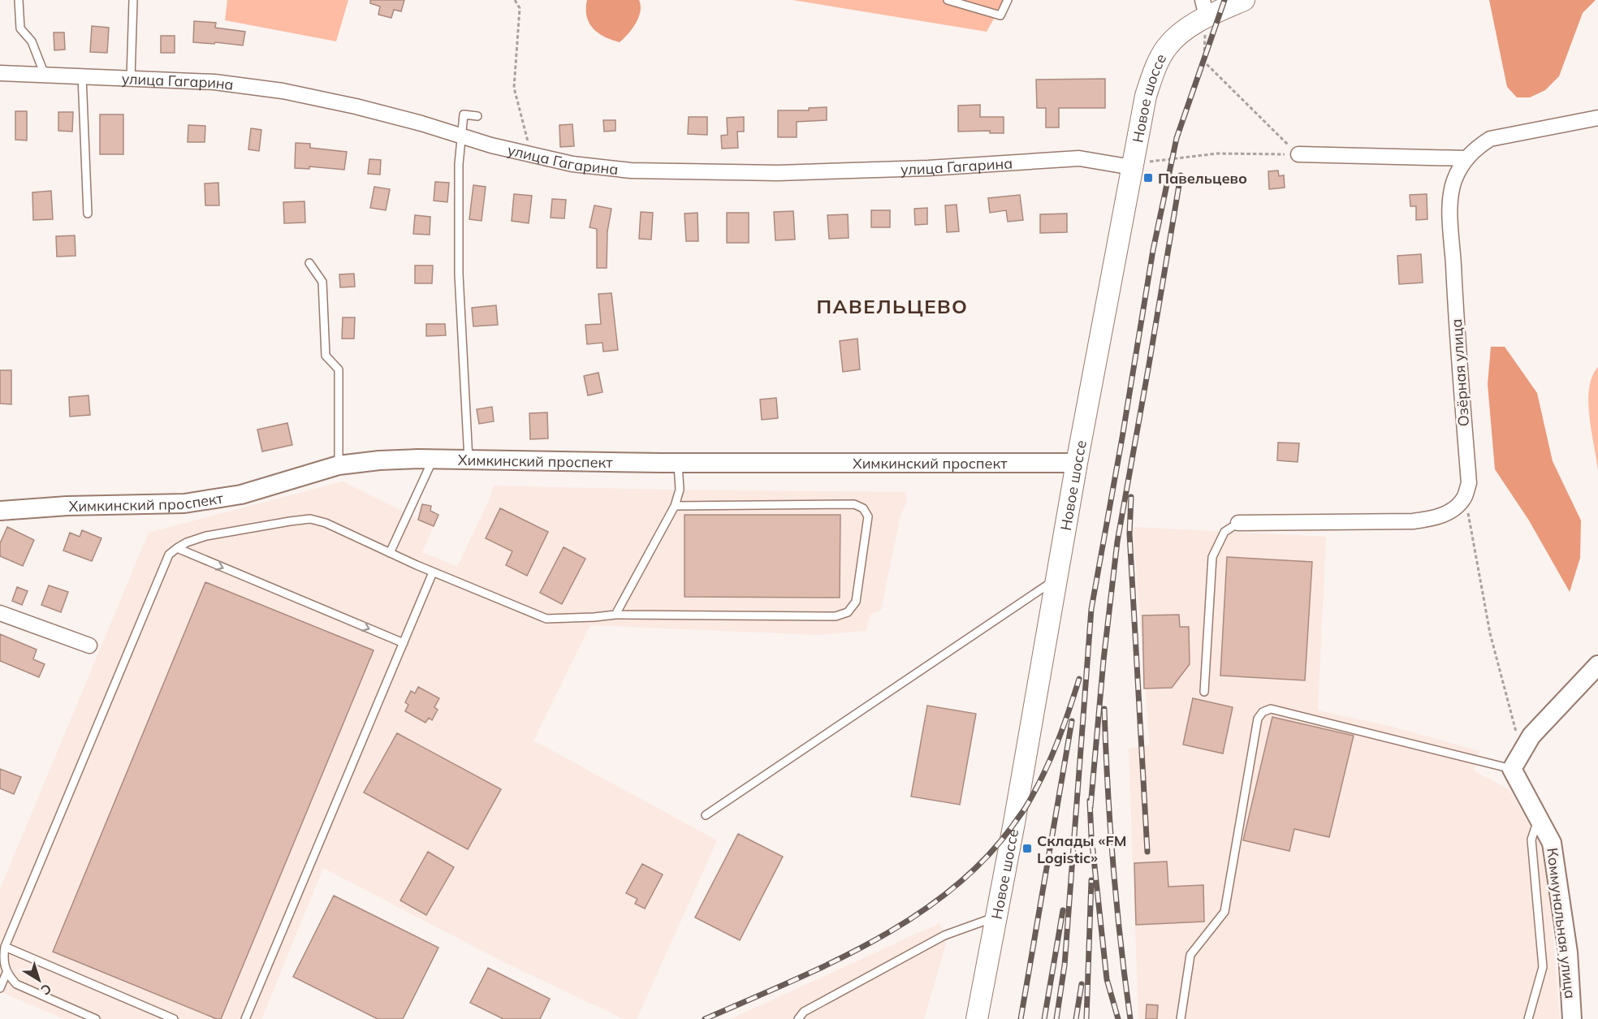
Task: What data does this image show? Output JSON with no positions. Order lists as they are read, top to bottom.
{
  "streets": {
    "main road": ["Новое шоссе"],
    "street": [
      "улица Гагарина",
      "Озёрная улица",
      "Химкинский проспект",
      "Коммунальная улица"
    ]
  },
  "crossings": [
    ["улица Гагарина", "Новое шоссе"],
    ["Новое шоссе", "Химкинский проспект"]
  ],
  "districts": ["ПАВЕЛЬЦЕВО"],
  "places": {
    "transit": ["Павельцево", "Склады «FM Logistic»"]
  },
  "north": "bottom right"
}
